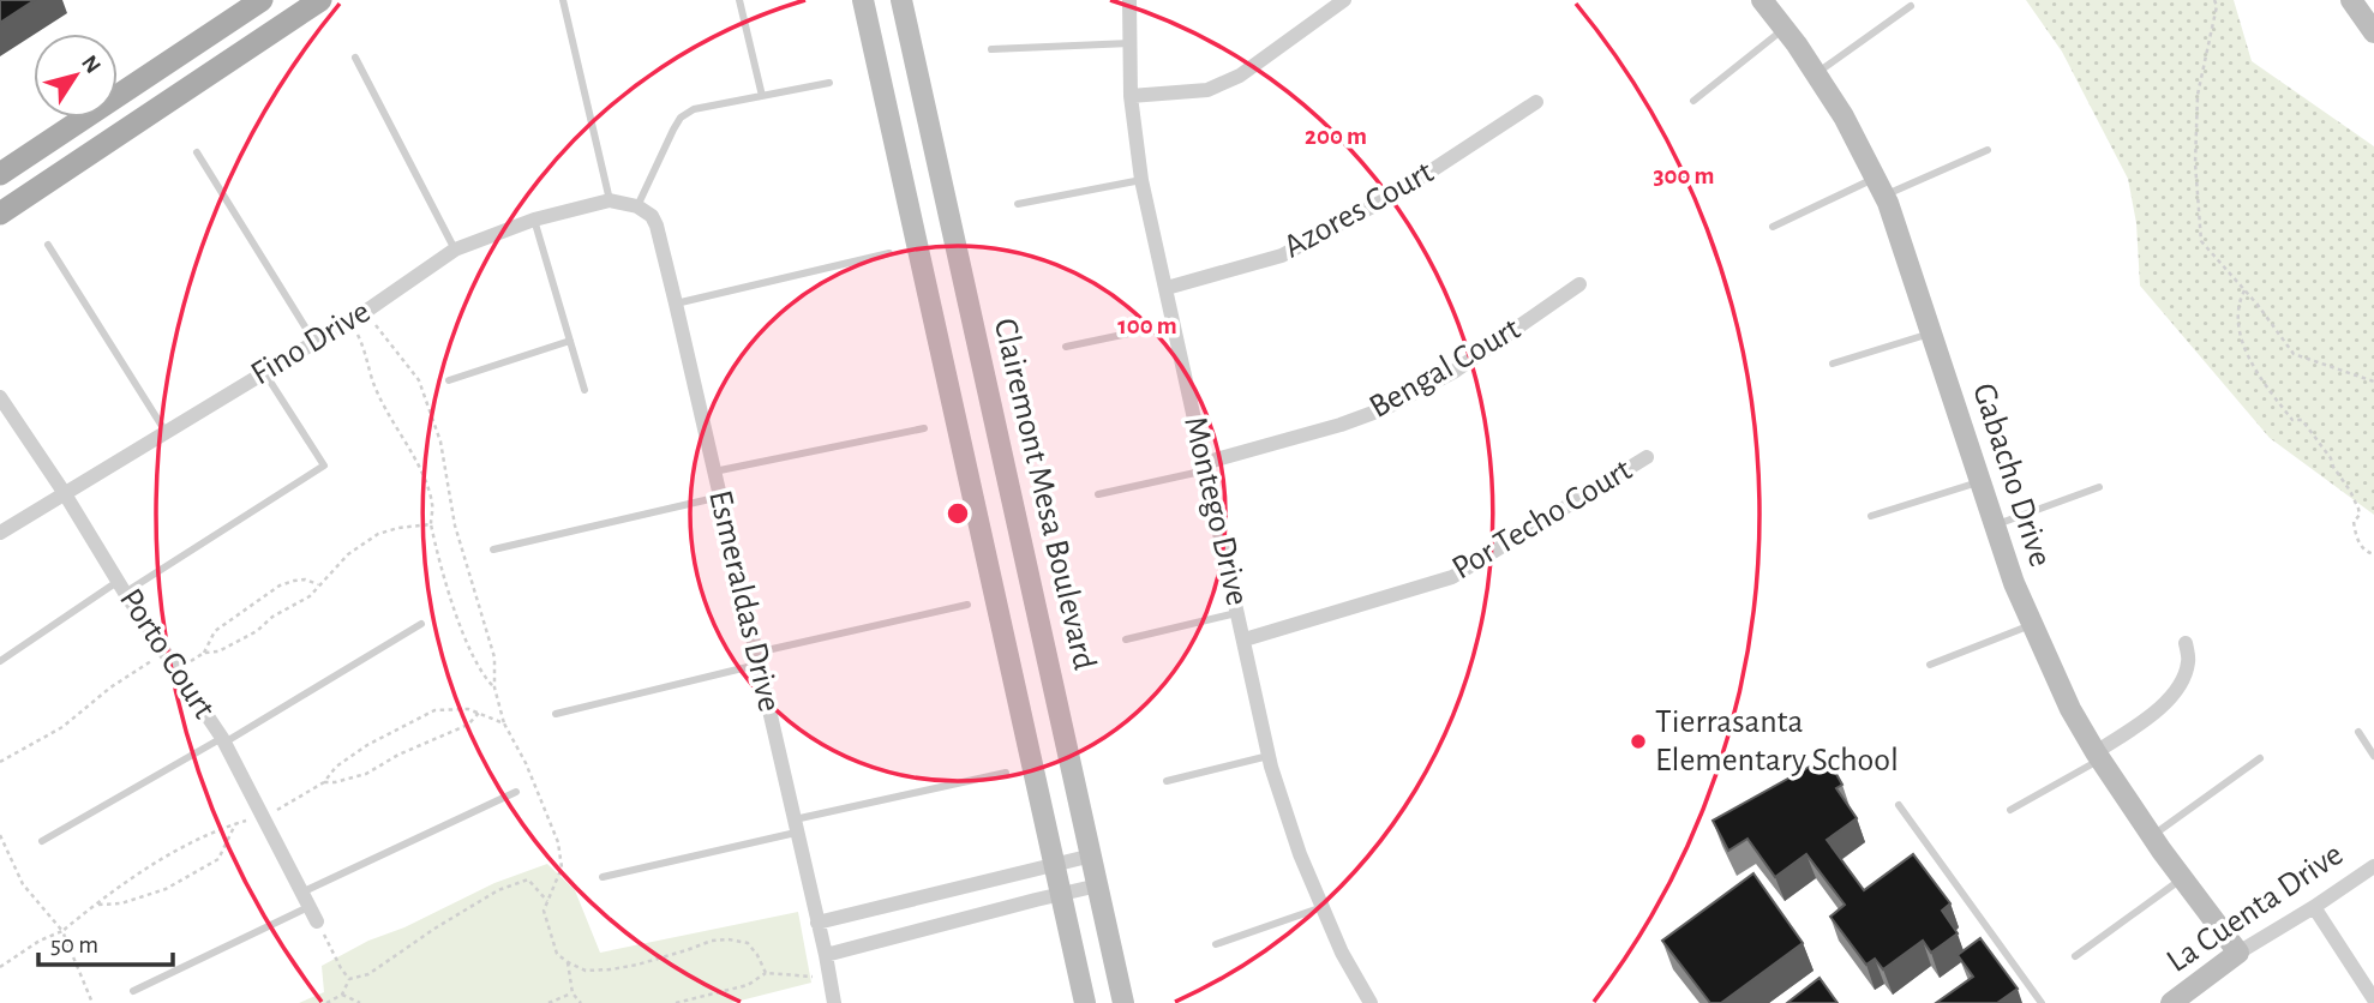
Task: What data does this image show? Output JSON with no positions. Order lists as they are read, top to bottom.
{
  "streets": {
    "main road": ["Gabacho Drive", "Clairemont Mesa Boulevard", "La Cuenta Drive"],
    "street": [
      "Azores Court",
      "Fino Drive",
      "Bengal Court",
      "Montego Drive",
      "Por Techo Court",
      "Esmeraldas Drive",
      "Porto Court"
    ]
  },
  "crossings": [
    ["Azores Court", "Montego Drive"],
    ["Fino Drive", "Esmeraldas Drive"],
    ["Fino Drive", "Porto Court"],
    ["Bengal Court", "Montego Drive"],
    ["Gabacho Drive", "La Cuenta Drive"],
    ["Montego Drive", "Por Techo Court"]
  ],
  "places": ["Tierrasanta Elementary School"],
  "scale_bar": "50 m",
  "north": "top right",
  "rings": ["200 m", "300 m", "100 m"]
}
